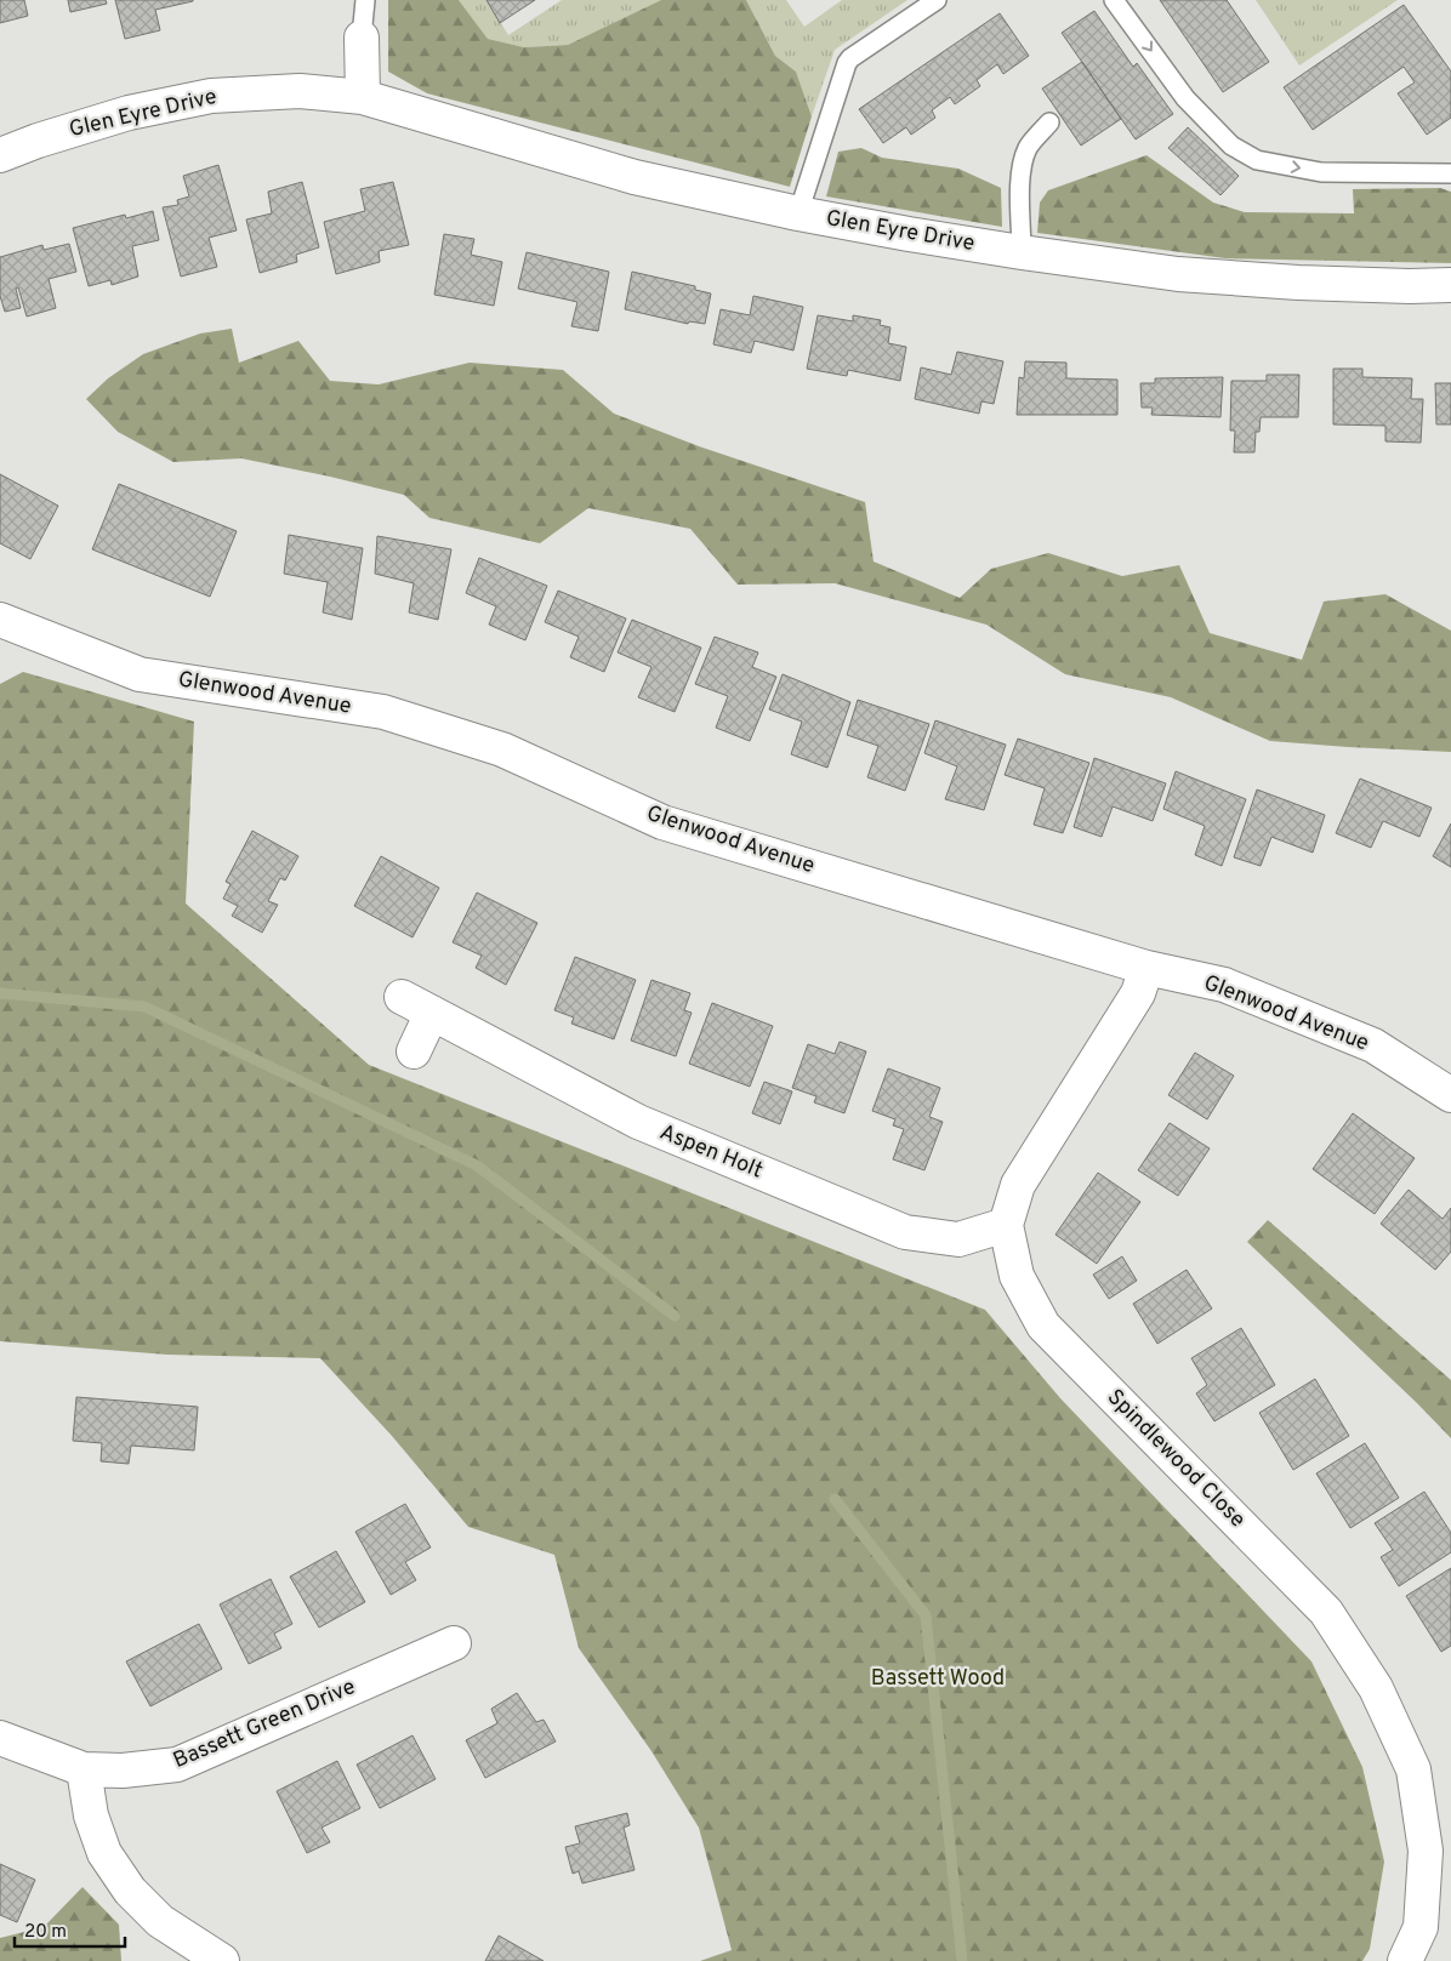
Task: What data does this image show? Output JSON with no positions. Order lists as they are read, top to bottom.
{
  "streets": {
    "street": [
      "Glen Eyre Drive",
      "Glenwood Avenue",
      "Aspen Holt",
      "Spindlewood Close",
      "Bassett Green Drive"
    ]
  },
  "crossings": [
    ["Glenwood Avenue", "Spindlewood Close"],
    ["Aspen Holt", "Spindlewood Close"]
  ],
  "parks": ["Bassett Wood"],
  "scale_bar": "20 m"
}
